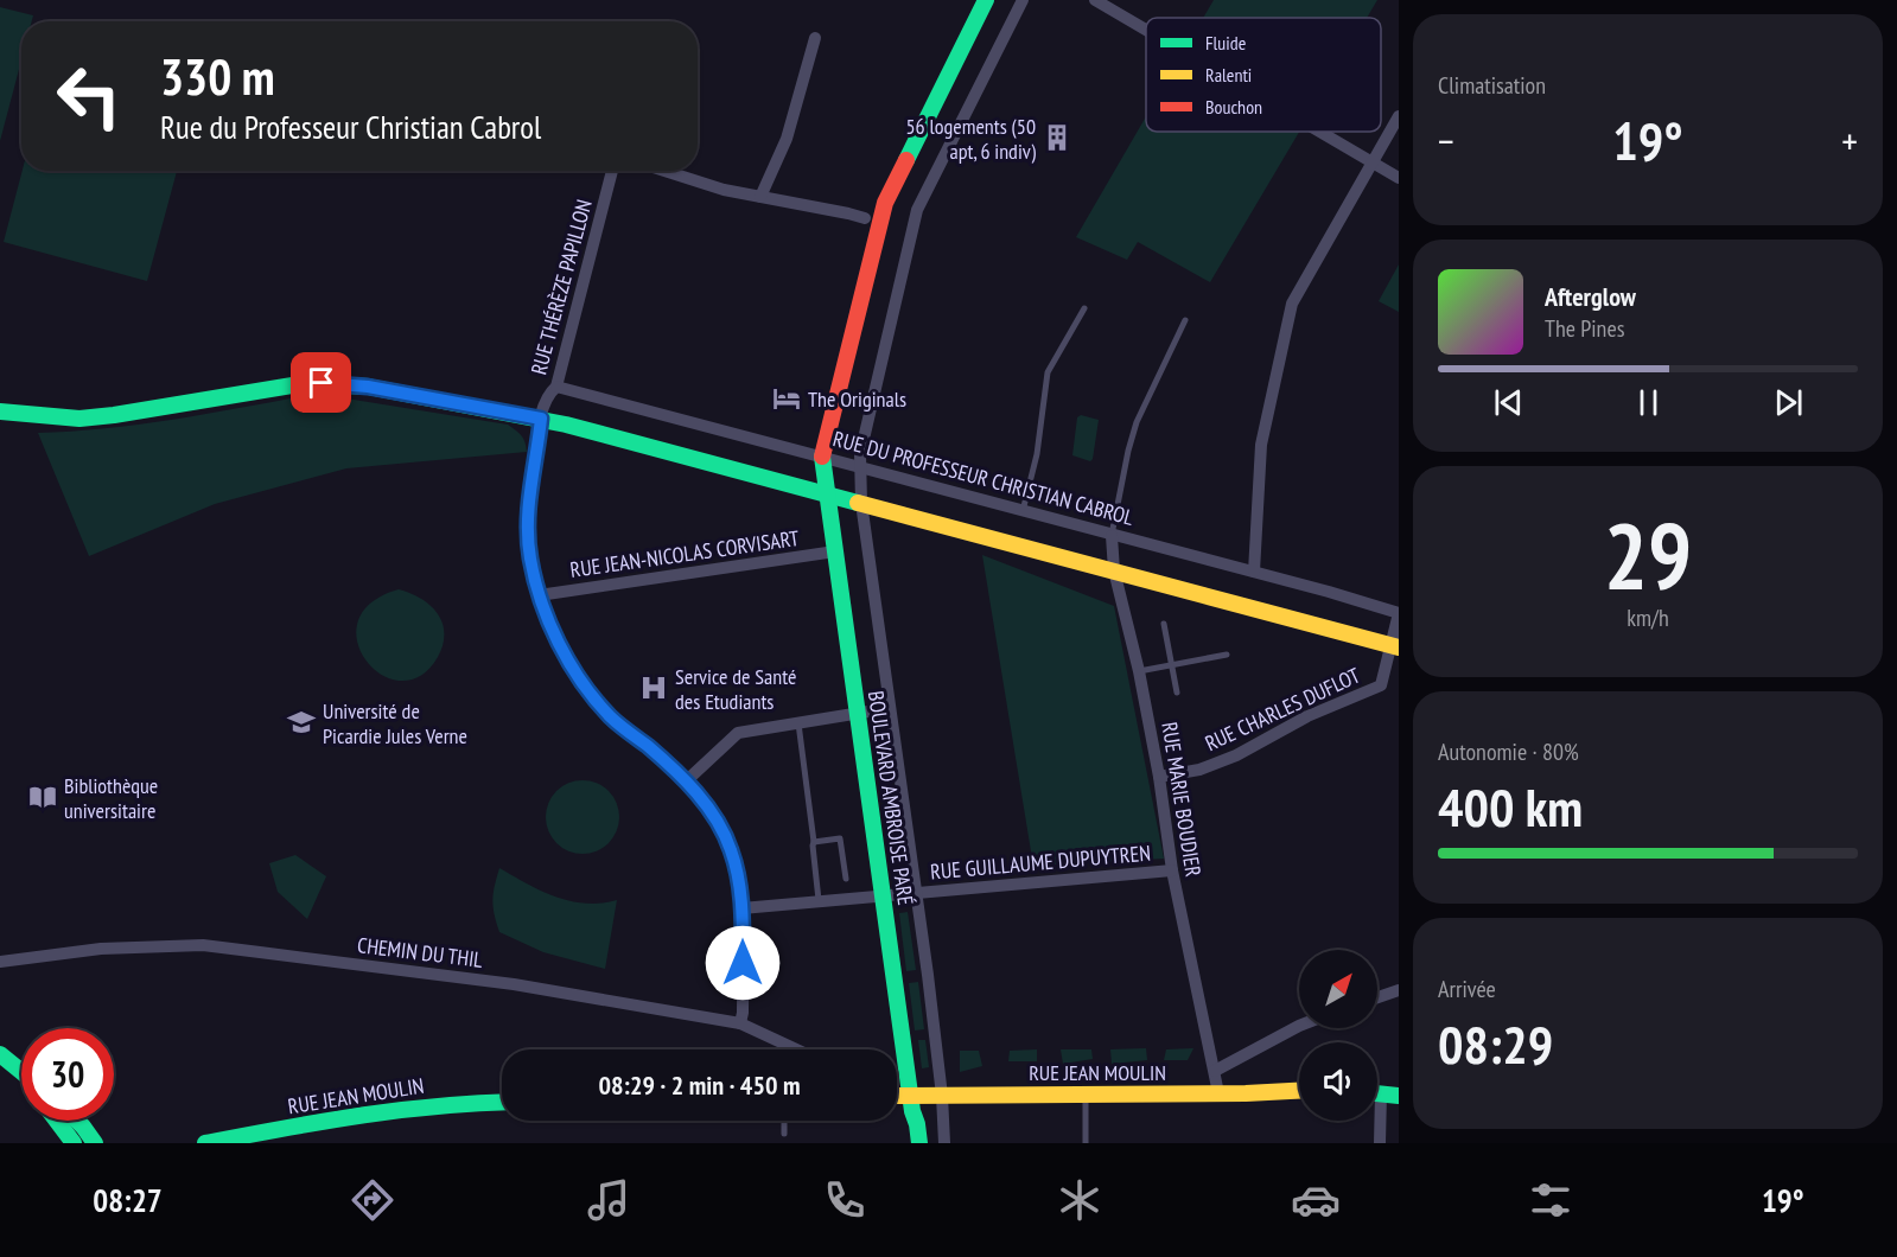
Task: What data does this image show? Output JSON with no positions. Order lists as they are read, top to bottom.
{
  "streets": {
    "street": [
      "RUE THÉRÈZE PAPILLON",
      "RUE DU PROFESSEUR CHRISTIAN CABROL",
      "RUE JEAN-NICOLAS CORVISART",
      "RUE CHARLES DUFLOT",
      "BOULEVARD AMBROISE PARÉ",
      "RUE MARIE BOUDIER",
      "RUE GUILLAUME DUPUYTREN",
      "CHEMIN DU THIL",
      "RUE JEAN MOULIN"
    ]
  },
  "crossings": [
    ["RUE THÉRÈZE PAPILLON", "RUE DU PROFESSEUR CHRISTIAN CABROL"],
    ["RUE THÉRÈZE PAPILLON", "RUE JEAN-NICOLAS CORVISART"],
    ["RUE THÉRÈZE PAPILLON", "RUE GUILLAUME DUPUYTREN"],
    ["RUE THÉRÈZE PAPILLON", "CHEMIN DU THIL"],
    ["RUE DU PROFESSEUR CHRISTIAN CABROL", "RUE CHARLES DUFLOT"],
    ["RUE DU PROFESSEUR CHRISTIAN CABROL", "BOULEVARD AMBROISE PARÉ"],
    ["RUE DU PROFESSEUR CHRISTIAN CABROL", "RUE MARIE BOUDIER"],
    ["RUE JEAN-NICOLAS CORVISART", "BOULEVARD AMBROISE PARÉ"],
    ["RUE CHARLES DUFLOT", "RUE MARIE BOUDIER"],
    ["BOULEVARD AMBROISE PARÉ", "RUE GUILLAUME DUPUYTREN"],
    ["BOULEVARD AMBROISE PARÉ", "RUE JEAN MOULIN"],
    ["RUE MARIE BOUDIER", "RUE GUILLAUME DUPUYTREN"],
    ["RUE MARIE BOUDIER", "RUE JEAN MOULIN"]
  ],
  "places": {
    "building": ["56 logements (50 apt, 6 indiv)"],
    "hotel": ["The Originals"],
    "hospital": ["Service de Santé des Etudiants"],
    "school or university": ["Université de Picardie Jules Verne"],
    "library": ["Bibliothèque universitaire"]
  },
  "legend": ["Fluide", "Ralenti", "Bouchon"],
  "north": "top right",
  "page": {
    "tile": [
      "Climatisation",
      ["29", "km/h"],
      ["Autonomie · 80%", "400 km"],
      ["Arrivée", "08:29"]
    ],
    "turn": ["330 m", "Rue du Professeur Christian Cabrol"],
    "heat": ["−", "19°", "+"],
    "song": ["Afterglow", "The Pines"],
    "limit": "30",
    "trip": "08:29 · 2 min · 450 m",
    "tabs": ["08:27", "19°"]
  }
}
